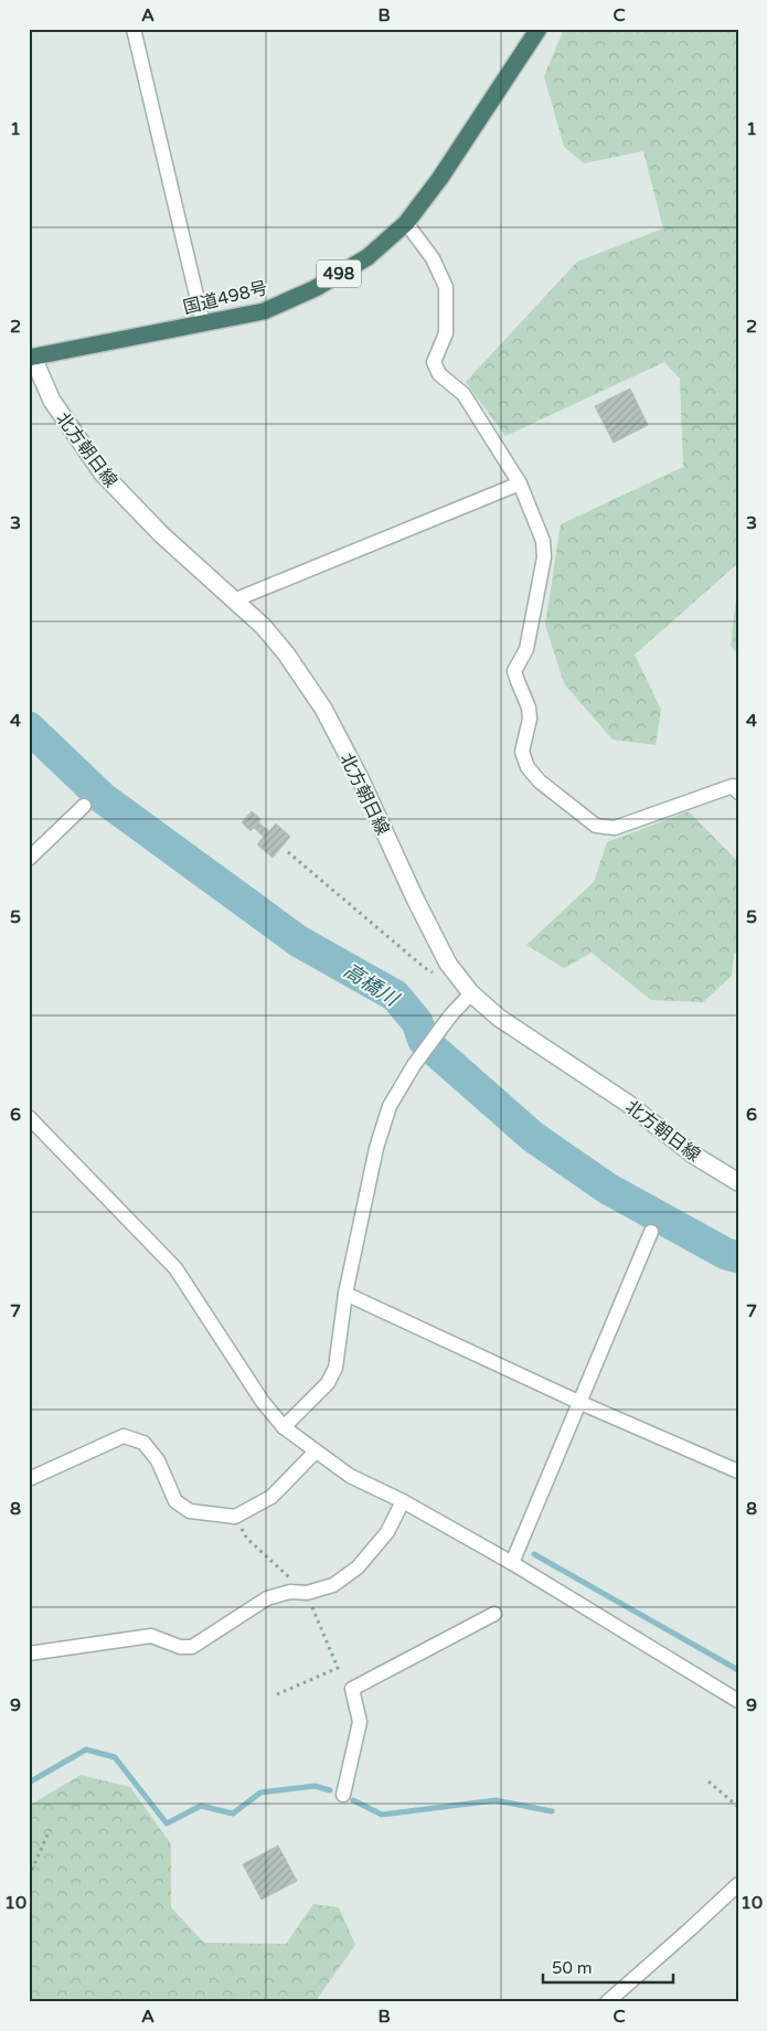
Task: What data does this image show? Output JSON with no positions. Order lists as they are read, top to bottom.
{
  "streets": {
    "highway": ["498", "国道498号"],
    "main road": ["北方朝日線"]
  },
  "crossings": [
    ["国道498号", "北方朝日線"]
  ],
  "water": ["高橋川"],
  "scale_bar": "50 m",
  "grid": {
    "columns": ["A", "B", "C"],
    "rows": [
      "1",
      "2",
      "3",
      "4",
      "5",
      "6",
      "7",
      "8",
      "9",
      "10"
    ]
  }
}
